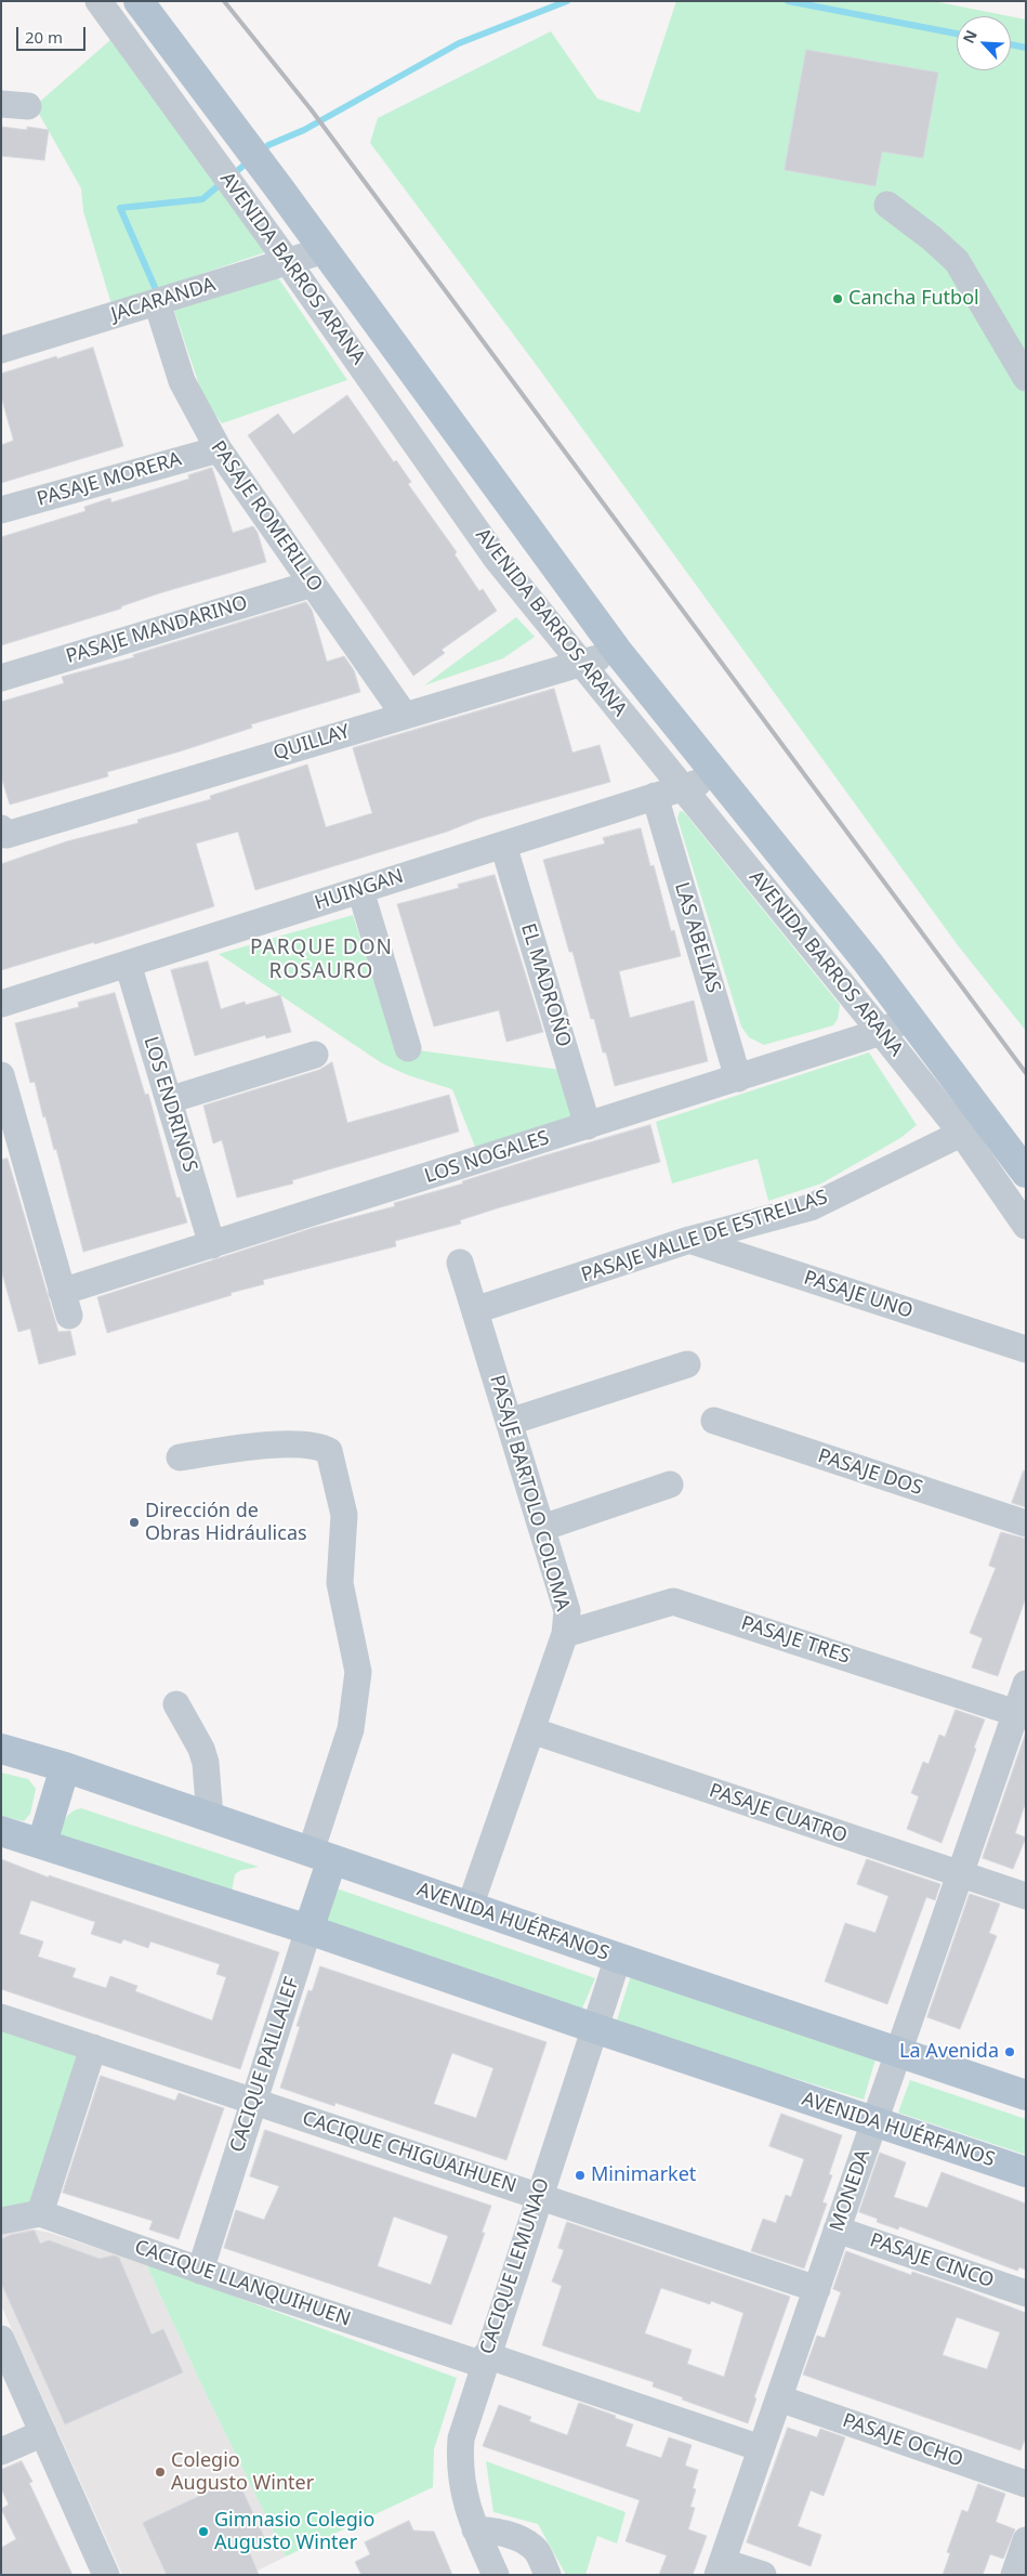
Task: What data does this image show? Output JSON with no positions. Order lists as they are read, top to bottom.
{
  "streets": {
    "main road": ["AVENIDA BARROS ARANA", "AVENIDA HUÉRFANOS", "CACIQUE PAILLALEF"],
    "street": [
      "JACARANDA",
      "PASAJE MORERA",
      "PASAJE ROMERILLO",
      "PASAJE MANDARINO",
      "QUILLAY",
      "HUINGAN",
      "LAS ABELIAS",
      "EL MADROÑO",
      "LOS ENDRINOS",
      "LOS NOGALES",
      "PASAJE VALLE DE ESTRELLAS",
      "PASAJE UNO",
      "PASAJE DOS",
      "PASAJE BARTOLO COLOMA",
      "PASAJE TRES",
      "PASAJE CUATRO",
      "CACIQUE CHIGUAIHUEN",
      "MONEDA",
      "PASAJE CINCO",
      "CACIQUE LEMUNAO",
      "CACIQUE LLANQUIHUEN",
      "PASAJE OCHO"
    ]
  },
  "crossings": [
    ["AVENIDA BARROS ARANA", "JACARANDA"],
    ["AVENIDA BARROS ARANA", "QUILLAY"],
    ["AVENIDA BARROS ARANA", "HUINGAN"],
    ["AVENIDA BARROS ARANA", "LOS NOGALES"],
    ["AVENIDA BARROS ARANA", "PASAJE VALLE DE ESTRELLAS"],
    ["JACARANDA", "PASAJE ROMERILLO"],
    ["PASAJE MORERA", "PASAJE ROMERILLO"],
    ["PASAJE ROMERILLO", "PASAJE MANDARINO"],
    ["PASAJE ROMERILLO", "QUILLAY"],
    ["HUINGAN", "LAS ABELIAS"],
    ["HUINGAN", "EL MADROÑO"],
    ["HUINGAN", "LOS ENDRINOS"],
    ["LAS ABELIAS", "LOS NOGALES"],
    ["EL MADROÑO", "LOS NOGALES"],
    ["LOS ENDRINOS", "LOS NOGALES"],
    ["PASAJE VALLE DE ESTRELLAS", "PASAJE UNO"],
    ["PASAJE VALLE DE ESTRELLAS", "PASAJE BARTOLO COLOMA"],
    ["PASAJE BARTOLO COLOMA", "PASAJE TRES"],
    ["PASAJE BARTOLO COLOMA", "PASAJE CUATRO"],
    ["PASAJE BARTOLO COLOMA", "AVENIDA HUÉRFANOS"],
    ["PASAJE TRES", "MONEDA"],
    ["PASAJE CUATRO", "MONEDA"],
    ["AVENIDA HUÉRFANOS", "CACIQUE PAILLALEF"],
    ["AVENIDA HUÉRFANOS", "MONEDA"],
    ["AVENIDA HUÉRFANOS", "CACIQUE LEMUNAO"],
    ["CACIQUE PAILLALEF", "CACIQUE CHIGUAIHUEN"],
    ["CACIQUE PAILLALEF", "CACIQUE LLANQUIHUEN"],
    ["CACIQUE CHIGUAIHUEN", "MONEDA"],
    ["CACIQUE CHIGUAIHUEN", "CACIQUE LEMUNAO"],
    ["MONEDA", "PASAJE CINCO"],
    ["MONEDA", "CACIQUE LLANQUIHUEN"],
    ["MONEDA", "PASAJE OCHO"],
    ["CACIQUE LEMUNAO", "CACIQUE LLANQUIHUEN"]
  ],
  "districts": ["PARQUE DON ROSAURO"],
  "places": [
    "Cancha Futbol",
    "Dirección de Obras Hidráulicas",
    "La Avenida",
    "Minimarket",
    "Colegio Augusto Winter",
    "Gimnasio Colegio Augusto Winter"
  ],
  "scale_bar": "20 m",
  "north": "top left"
}
